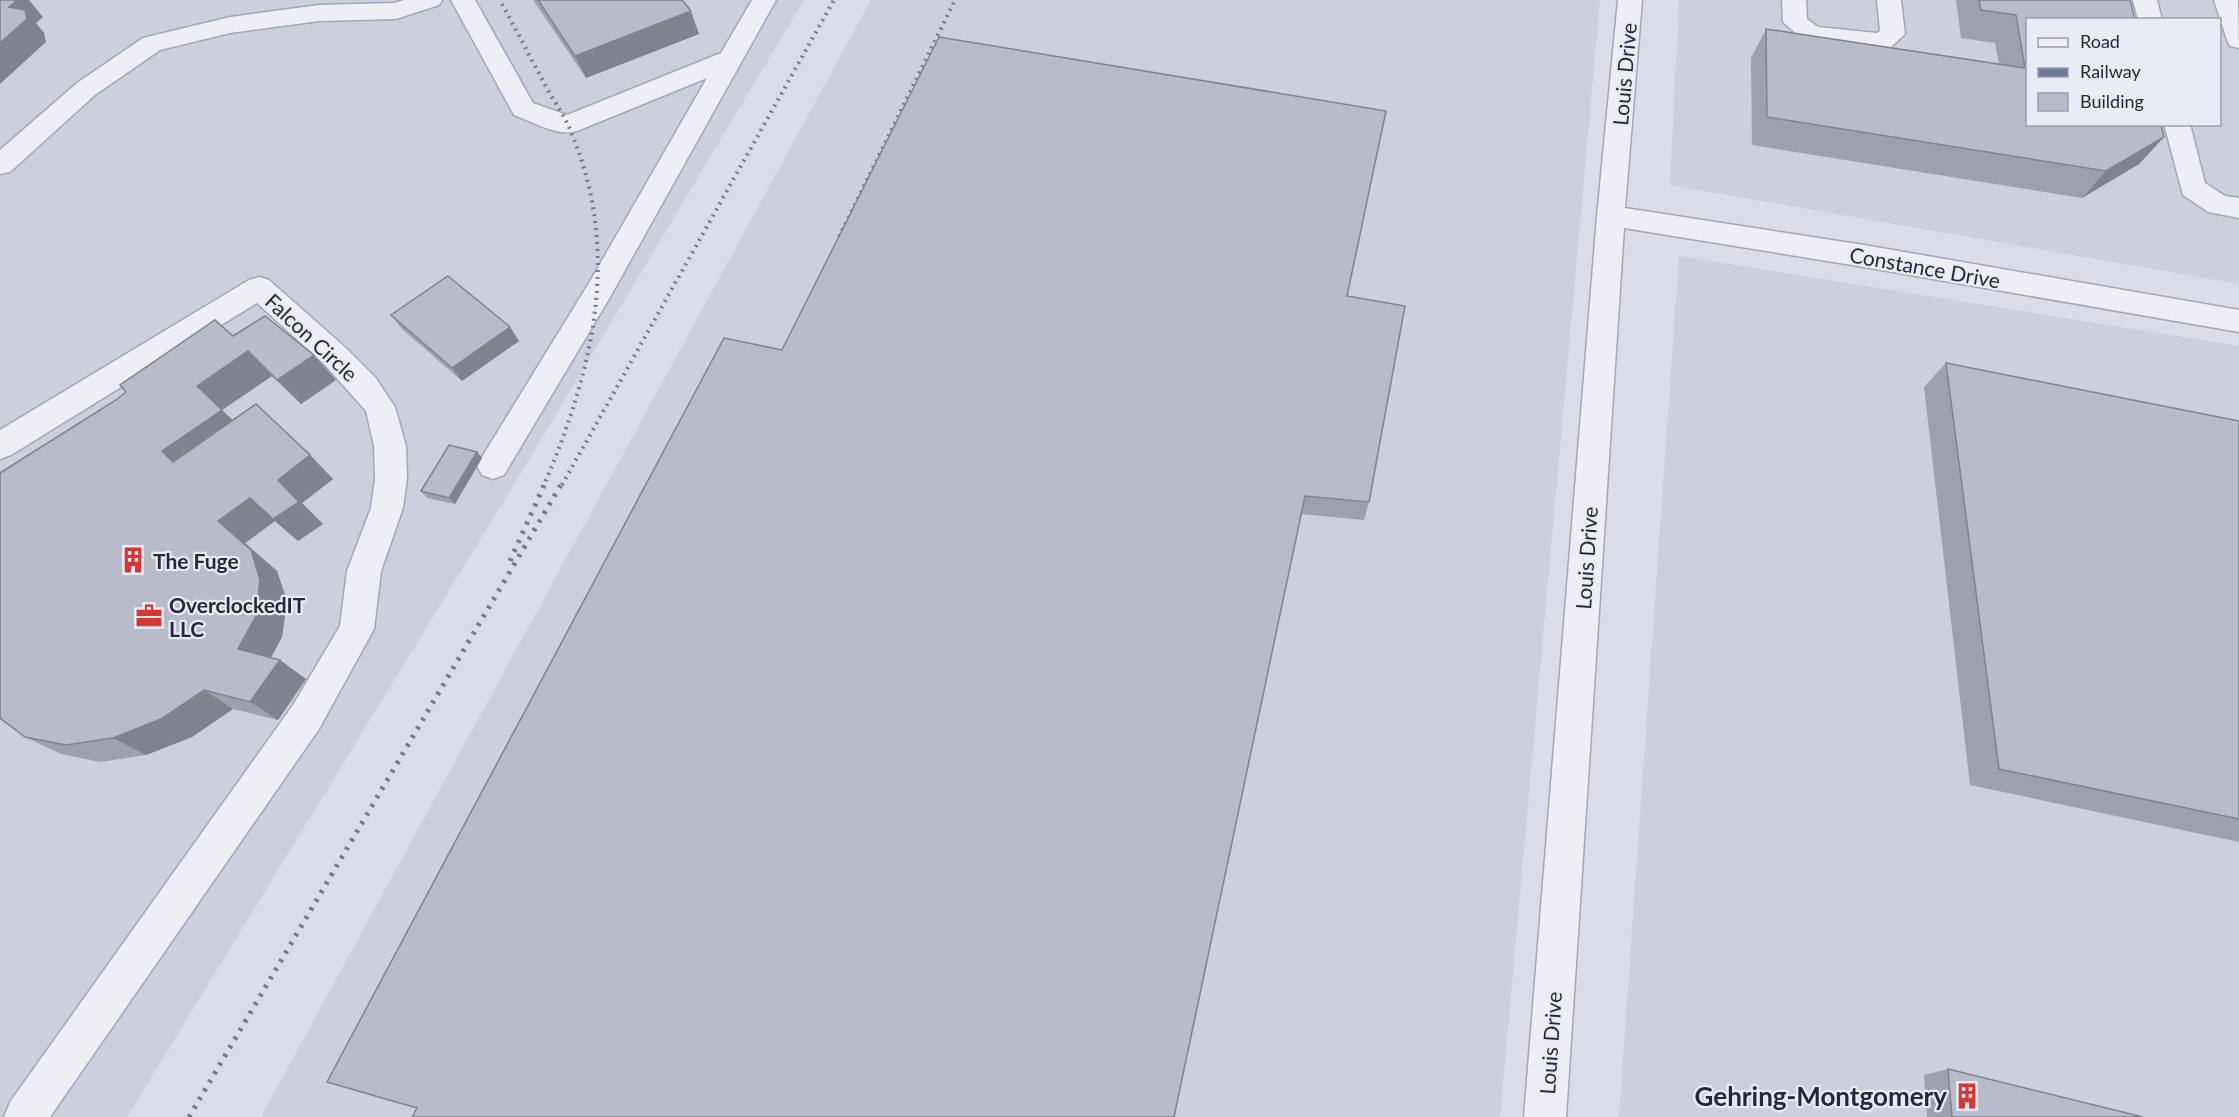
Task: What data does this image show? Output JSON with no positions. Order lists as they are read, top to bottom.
{
  "streets": {
    "street": ["Louis Drive", "Constance Drive", "Falcon Circle"]
  },
  "crossings": [
    ["Louis Drive", "Constance Drive"]
  ],
  "places": {
    "building": ["The Fuge", "Gehring-Montgomery"],
    "office": ["OverclockedIT LLC"]
  },
  "legend": ["Road", "Railway", "Building"]
}
